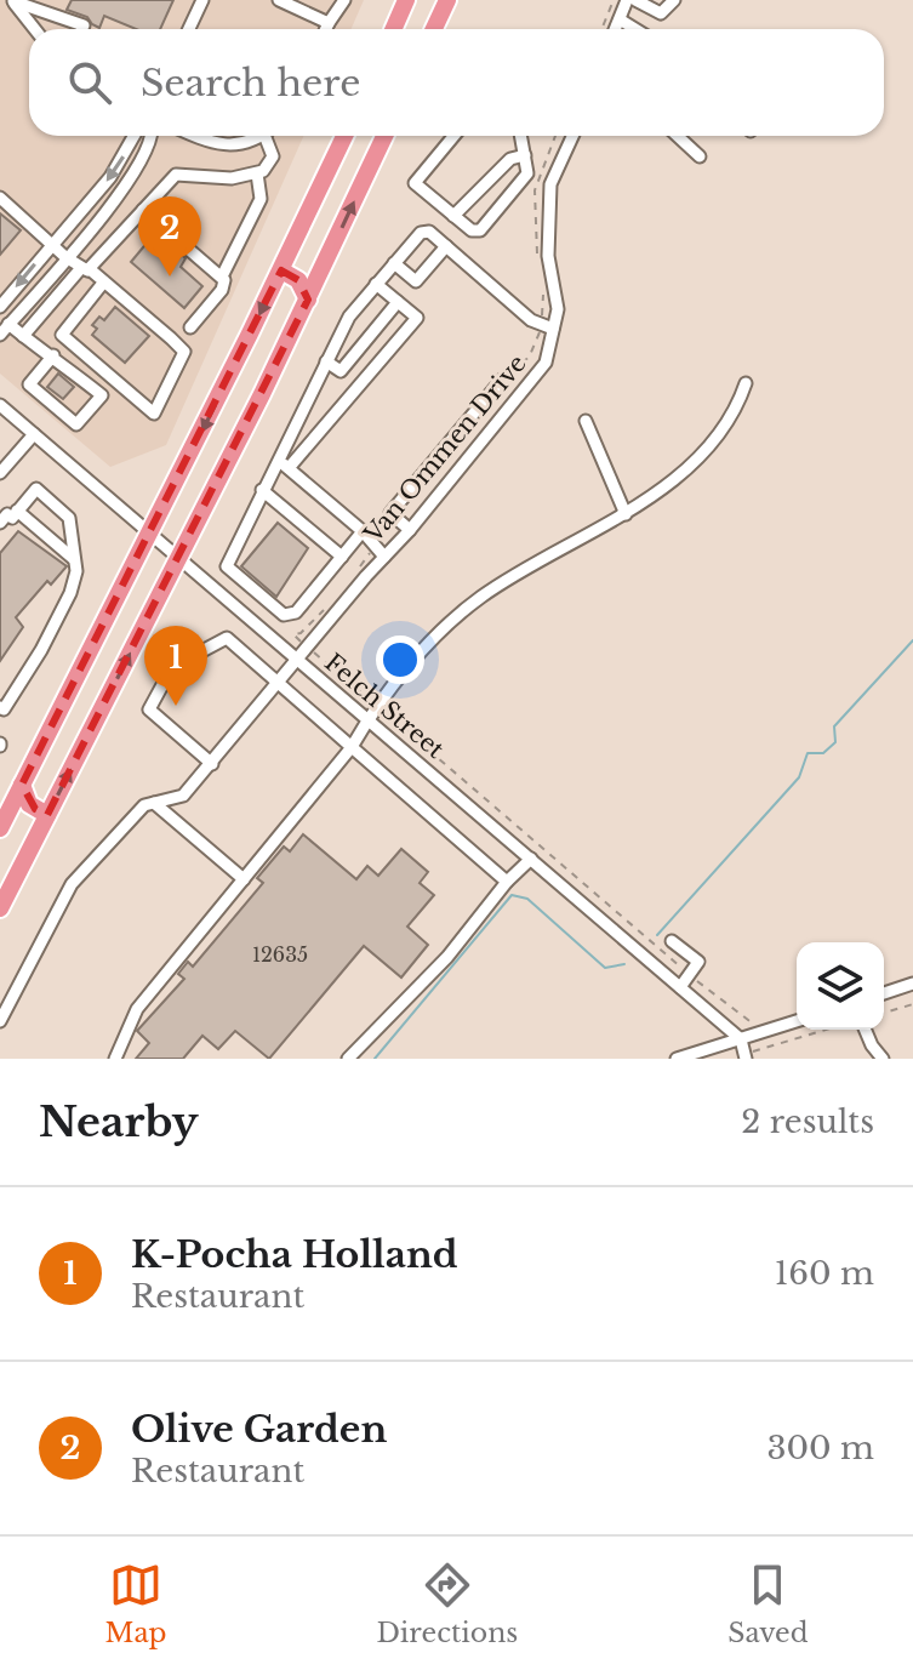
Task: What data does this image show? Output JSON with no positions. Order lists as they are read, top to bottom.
{
  "streets": {
    "street": ["Van Ommen Drive", "Felch Street"]
  },
  "crossings": [
    ["Van Ommen Drive", "Felch Street"]
  ],
  "house_numbers": ["12635"],
  "page": {
    "search": "Search here",
    "pins": ["2", "1"],
    "heading": ["Nearby", "2 results"],
    "list": [
      {
        "mark": "1",
        "name": "K-Pocha Holland",
        "note": "Restaurant",
        "value": "160 m"
      },
      {
        "mark": "2",
        "name": "Olive Garden",
        "note": "Restaurant",
        "value": "300 m"
      }
    ],
    "nav": ["Map", "Directions", "Saved"]
  }
}
